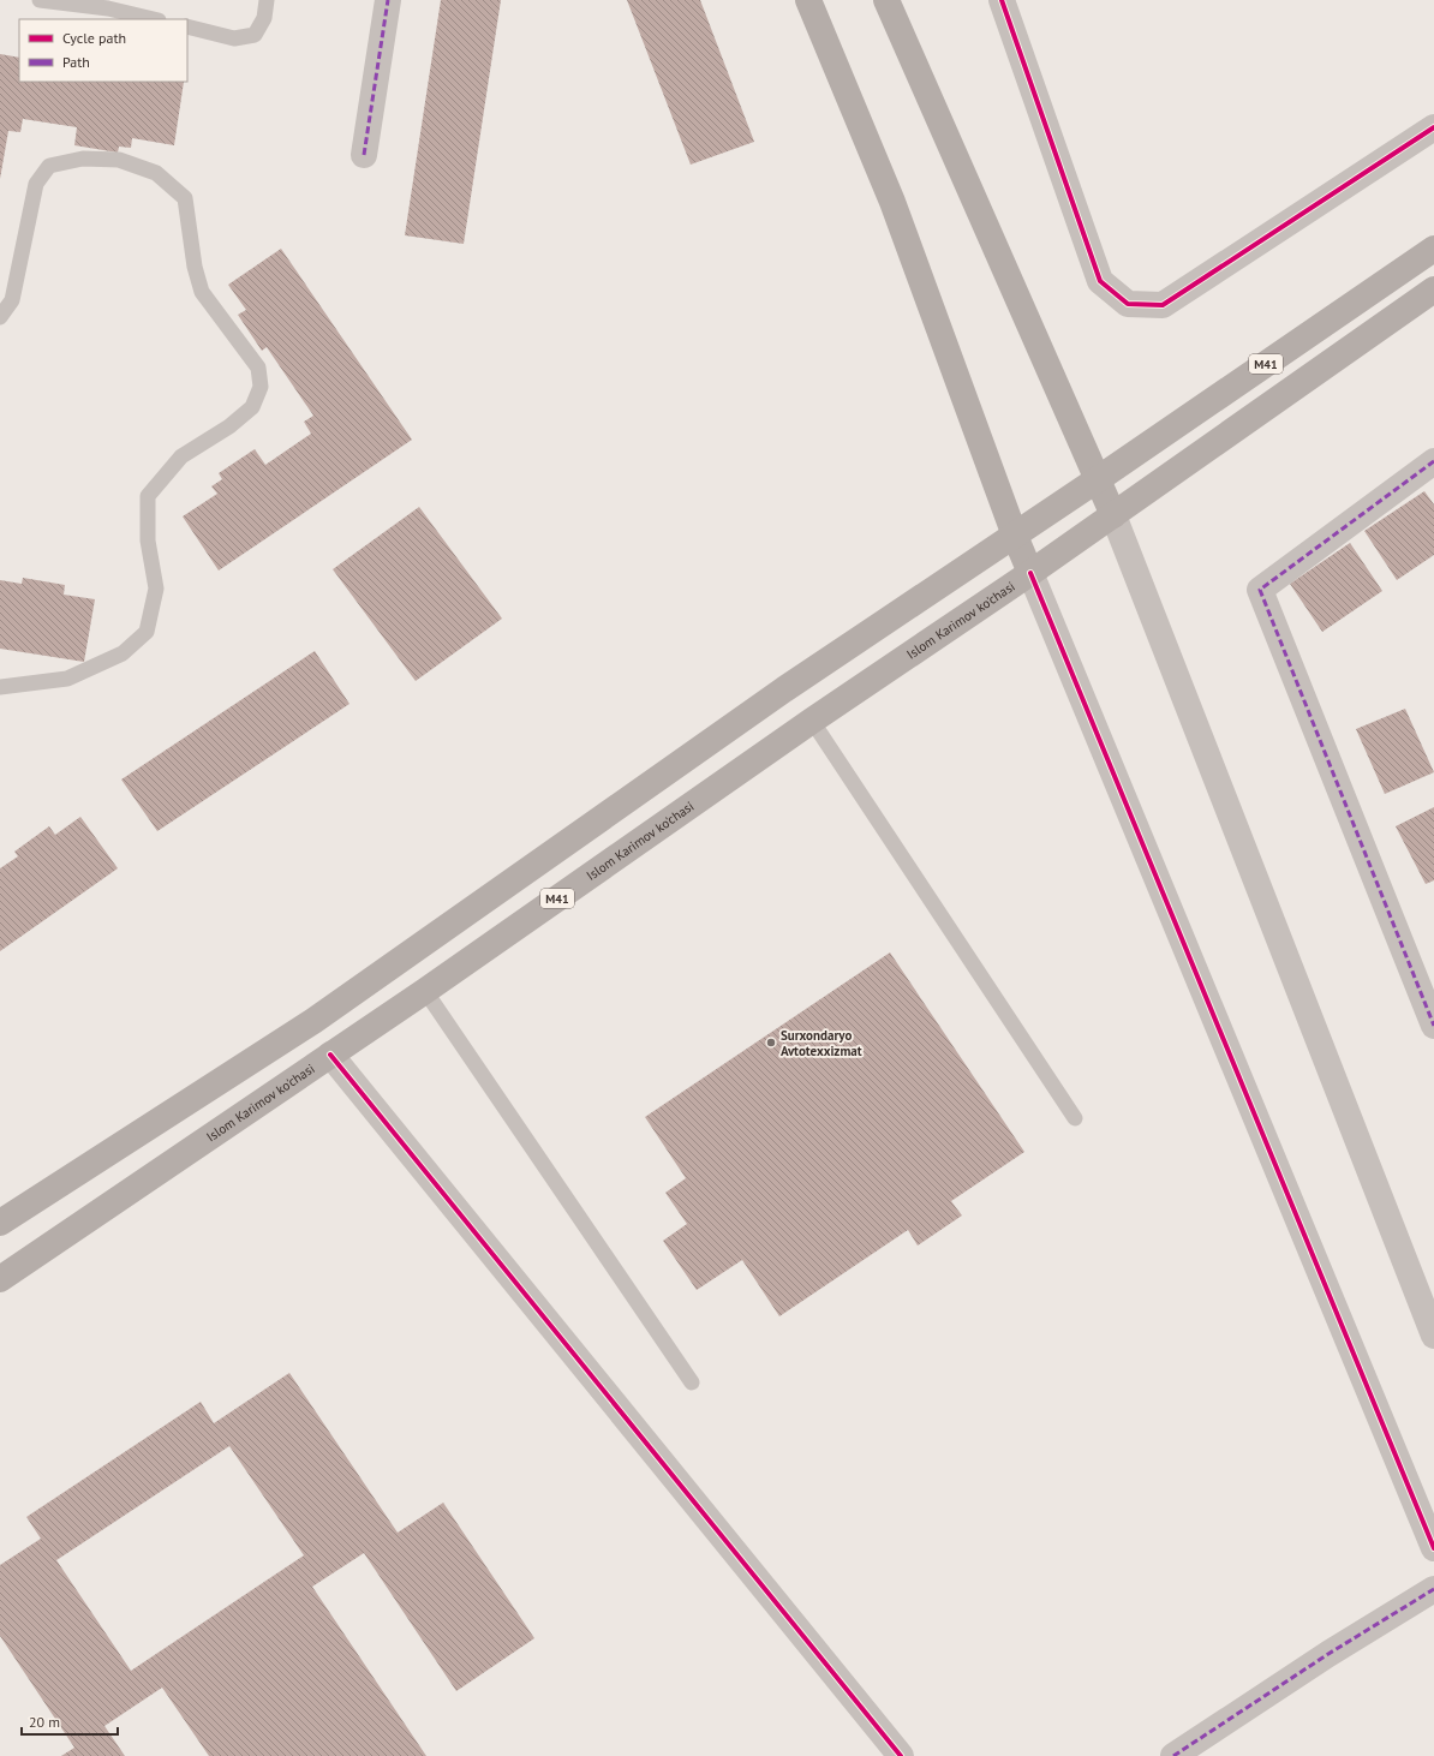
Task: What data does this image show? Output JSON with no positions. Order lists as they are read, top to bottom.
{
  "streets": {
    "main road": ["M41", "Islom Karimov ko'chasi"]
  },
  "crossings": [
    ["M41", "Islom Karimov ko'chasi"]
  ],
  "places": ["Surxondaryo Avtotexxizmat"],
  "legend": ["Cycle path", "Path"],
  "scale_bar": "20 m"
}
